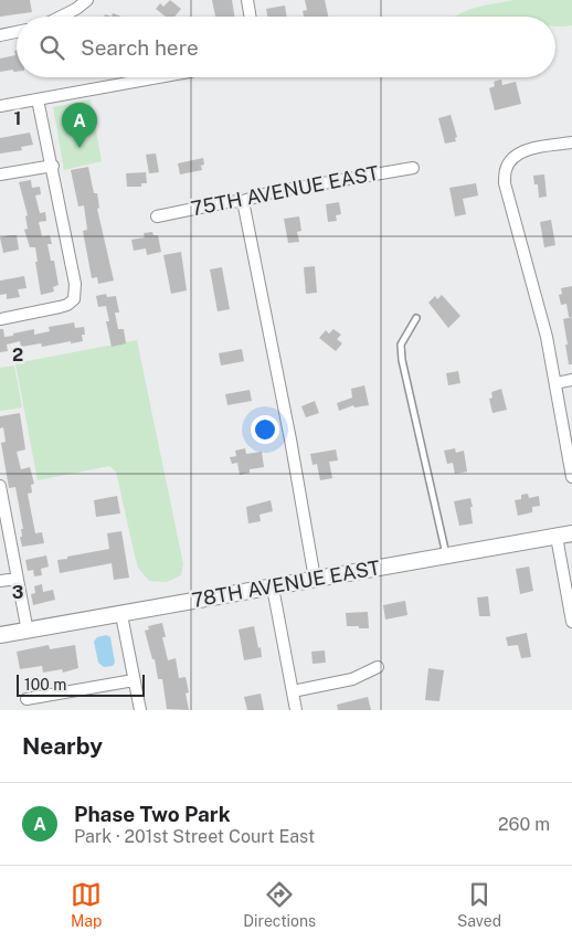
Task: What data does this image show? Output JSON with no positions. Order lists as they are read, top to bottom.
{
  "streets": {
    "street": ["75TH AVENUE EAST", "78TH AVENUE EAST"]
  },
  "scale_bar": "100 m",
  "page": {
    "search": "Search here",
    "pins": "A",
    "scale": "100 m",
    "heading": "Nearby",
    "list": [
      {
        "mark": "A",
        "name": "Phase Two Park",
        "note": "Park · 201st Street Court East",
        "value": "260 m"
      }
    ],
    "nav": ["Map", "Directions", "Saved"]
  },
  "grid": {
    "rows": ["1", "2", "3"]
  }
}
